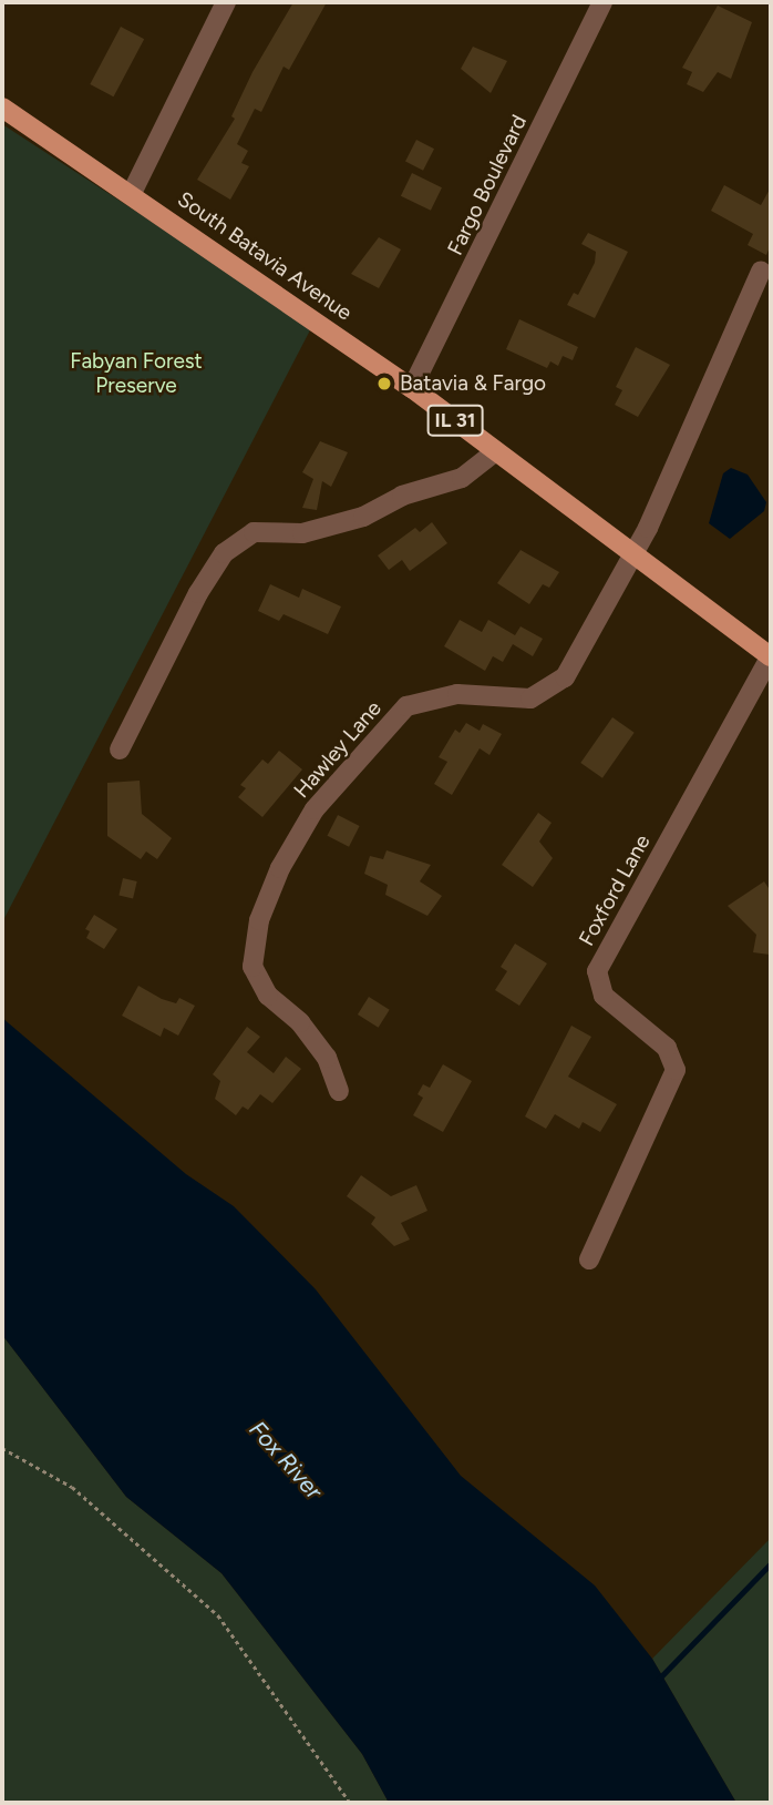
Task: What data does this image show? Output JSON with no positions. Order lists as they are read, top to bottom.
{
  "streets": {
    "main road": ["South Batavia Avenue", "IL 31"],
    "street": ["Fargo Boulevard", "Hawley Lane", "Foxford Lane"]
  },
  "crossings": [
    ["Fargo Boulevard", "South Batavia Avenue"],
    ["South Batavia Avenue", "Hawley Lane"],
    ["South Batavia Avenue", "Foxford Lane"]
  ],
  "water": ["Fox River"],
  "parks": ["Fabyan Forest Preserve"],
  "places": ["Batavia & Fargo"]
}
